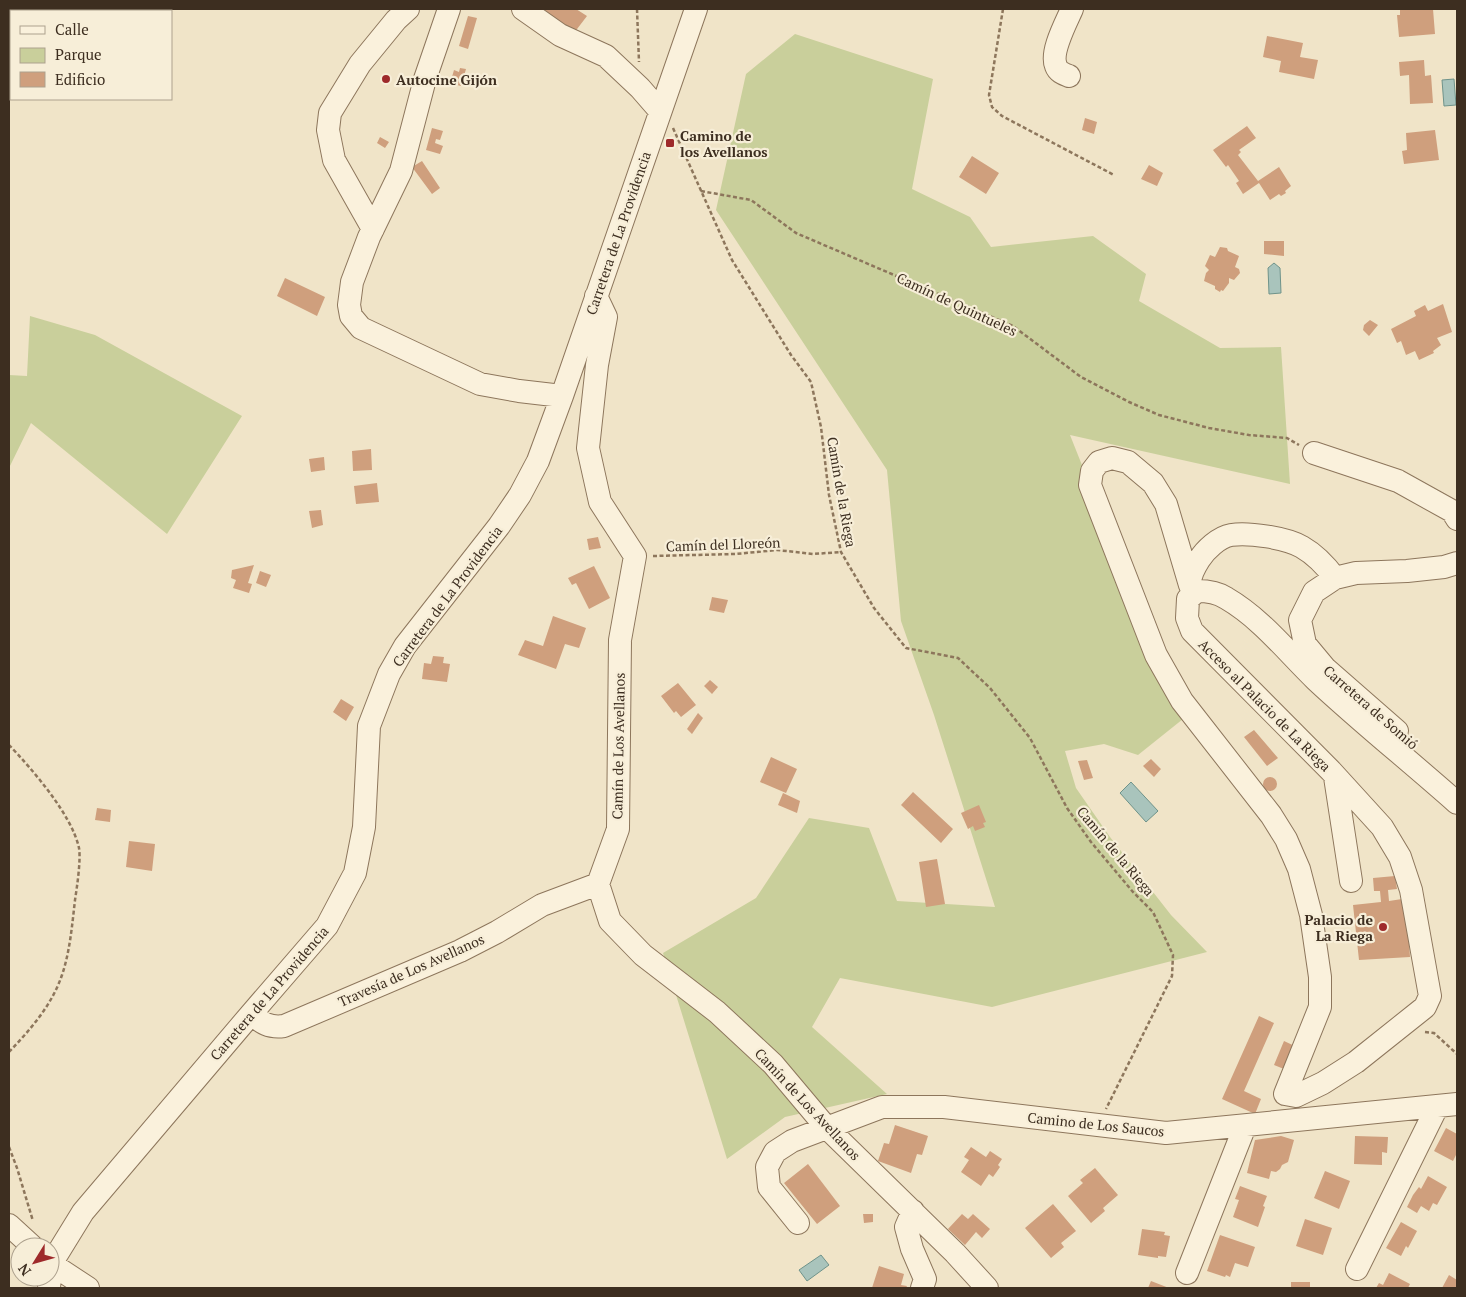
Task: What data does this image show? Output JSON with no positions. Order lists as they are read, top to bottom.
{
  "streets": {
    "street": [
      "Carretera de La Providencia",
      "Acceso al Palacio de La Riega",
      "Carretera de Somió",
      "Camín de Los Avellanos",
      "Travesía de Los Avellanos",
      "Camino de Los Saucos"
    ],
    "path": ["Camín de Quintueles", "Camín de la Riega", "Camín del Lloreón"]
  },
  "crossings": [
    ["Carretera de La Providencia", "Camín de la Riega"],
    ["Carretera de La Providencia", "Travesía de Los Avellanos"],
    ["Camín de Quintueles", "Camín de la Riega"],
    ["Camín de la Riega", "Camín del Lloreón"],
    ["Camín de la Riega", "Camino de Los Saucos"],
    ["Camín del Lloreón", "Camín de Los Avellanos"],
    ["Acceso al Palacio de La Riega", "Carretera de Somió"],
    ["Camín de Los Avellanos", "Travesía de Los Avellanos"],
    ["Camín de Los Avellanos", "Camino de Los Saucos"]
  ],
  "places": {
    "other": ["Autocine Gijón", "Palacio de La Riega"],
    "transit": ["Camino de los Avellanos"]
  },
  "legend": ["Calle", "Parque", "Edificio"],
  "north": "bottom left"
}
